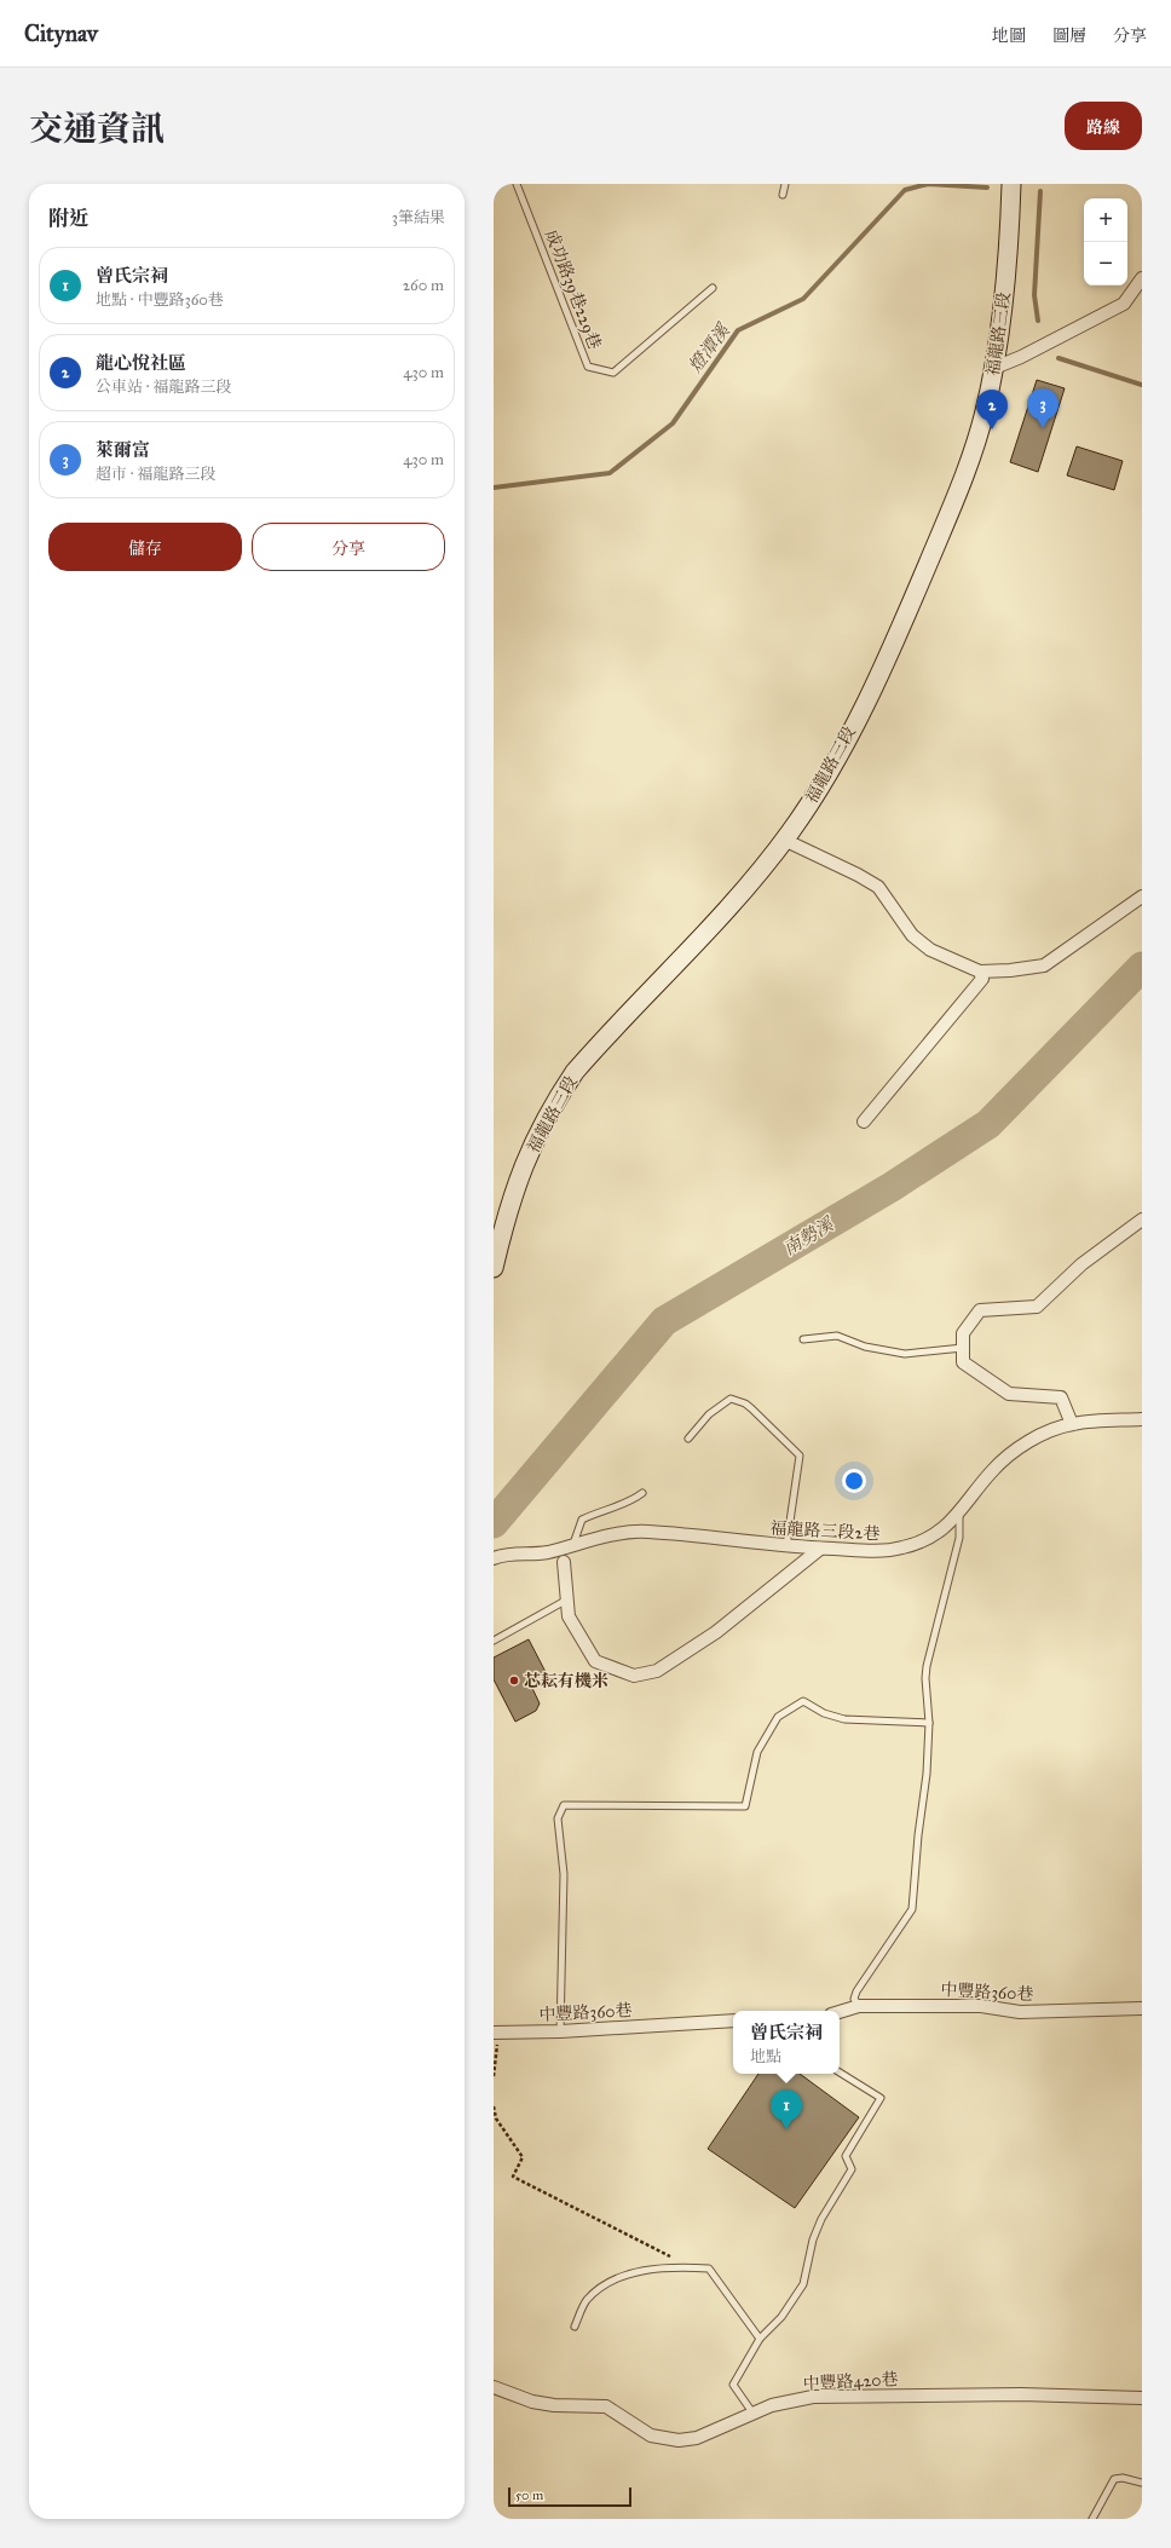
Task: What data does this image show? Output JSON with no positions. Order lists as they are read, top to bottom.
{
  "streets": {
    "main road": ["福龍路三段"],
    "street": ["福龍路三段2巷", "中豐路360巷", "中豐路420巷"],
    "lane": ["成功路39巷229巷"]
  },
  "water": ["燈潭溪", "南勢溪"],
  "places": ["芯耘有機米"],
  "scale_bar": "50 m",
  "page": {
    "header": "Citynav",
    "nav": ["地圖", "圖層", "分享"],
    "title": "交通資訊",
    "buttons": [
      "路線",
      ["儲存", "分享"]
    ],
    "heading": ["附近", "3筆結果"],
    "map_buttons": ["+", "−"],
    "list": [
      {
        "mark": "1",
        "name": "曾氏宗祠",
        "note": "地點 · 中豐路360巷",
        "value": "260 m"
      },
      {
        "mark": "2",
        "name": "龍心悅社區",
        "note": "公車站 · 福龍路三段",
        "value": "430 m"
      },
      {
        "mark": "3",
        "name": "萊爾富",
        "note": "超市 · 福龍路三段",
        "value": "430 m"
      }
    ],
    "pins": ["3", "2", "1"],
    "popup": ["曾氏宗祠", "地點"],
    "scale": "50 m"
  }
}
